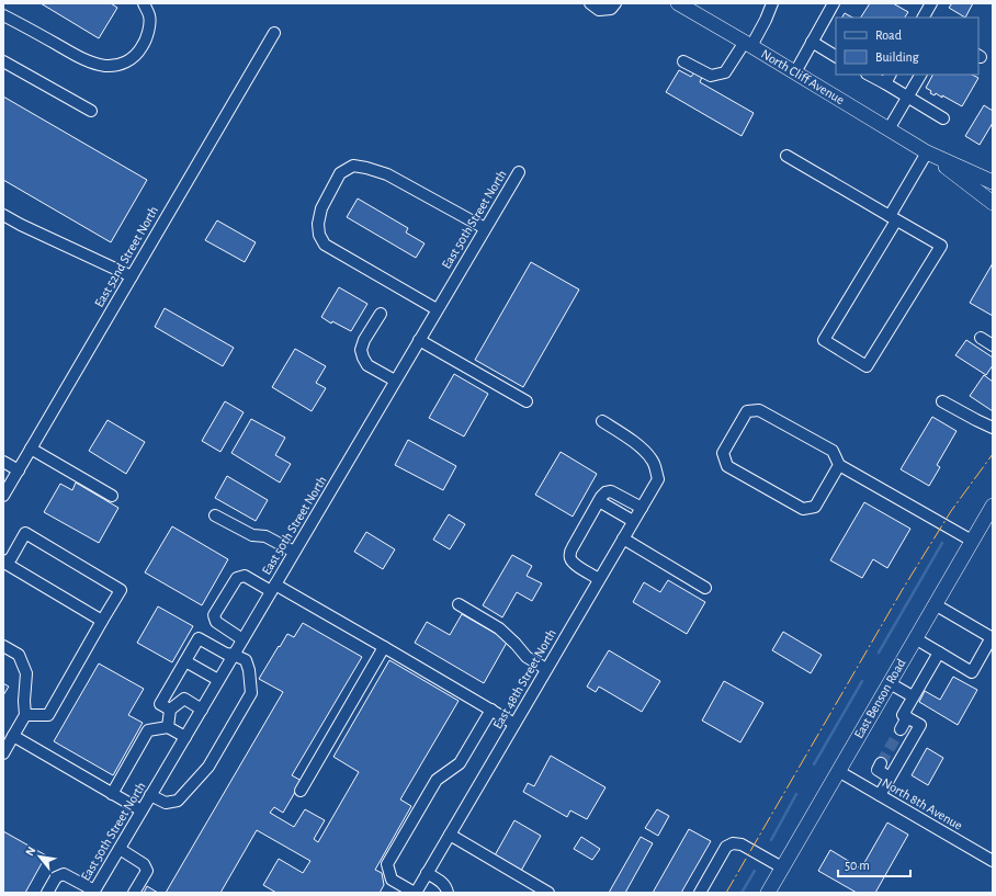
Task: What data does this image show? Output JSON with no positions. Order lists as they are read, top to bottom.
{
  "streets": {
    "main road": ["North Cliff Avenue", "East Benson Road"],
    "street": [
      "East 50th Street North",
      "East 52nd Street North",
      "East 48th Street North",
      "North 8th Avenue"
    ]
  },
  "crossings": [
    ["East Benson Road", "North 8th Avenue"]
  ],
  "legend": ["Road", "Building"],
  "scale_bar": "50 m",
  "north": "top left"
}
